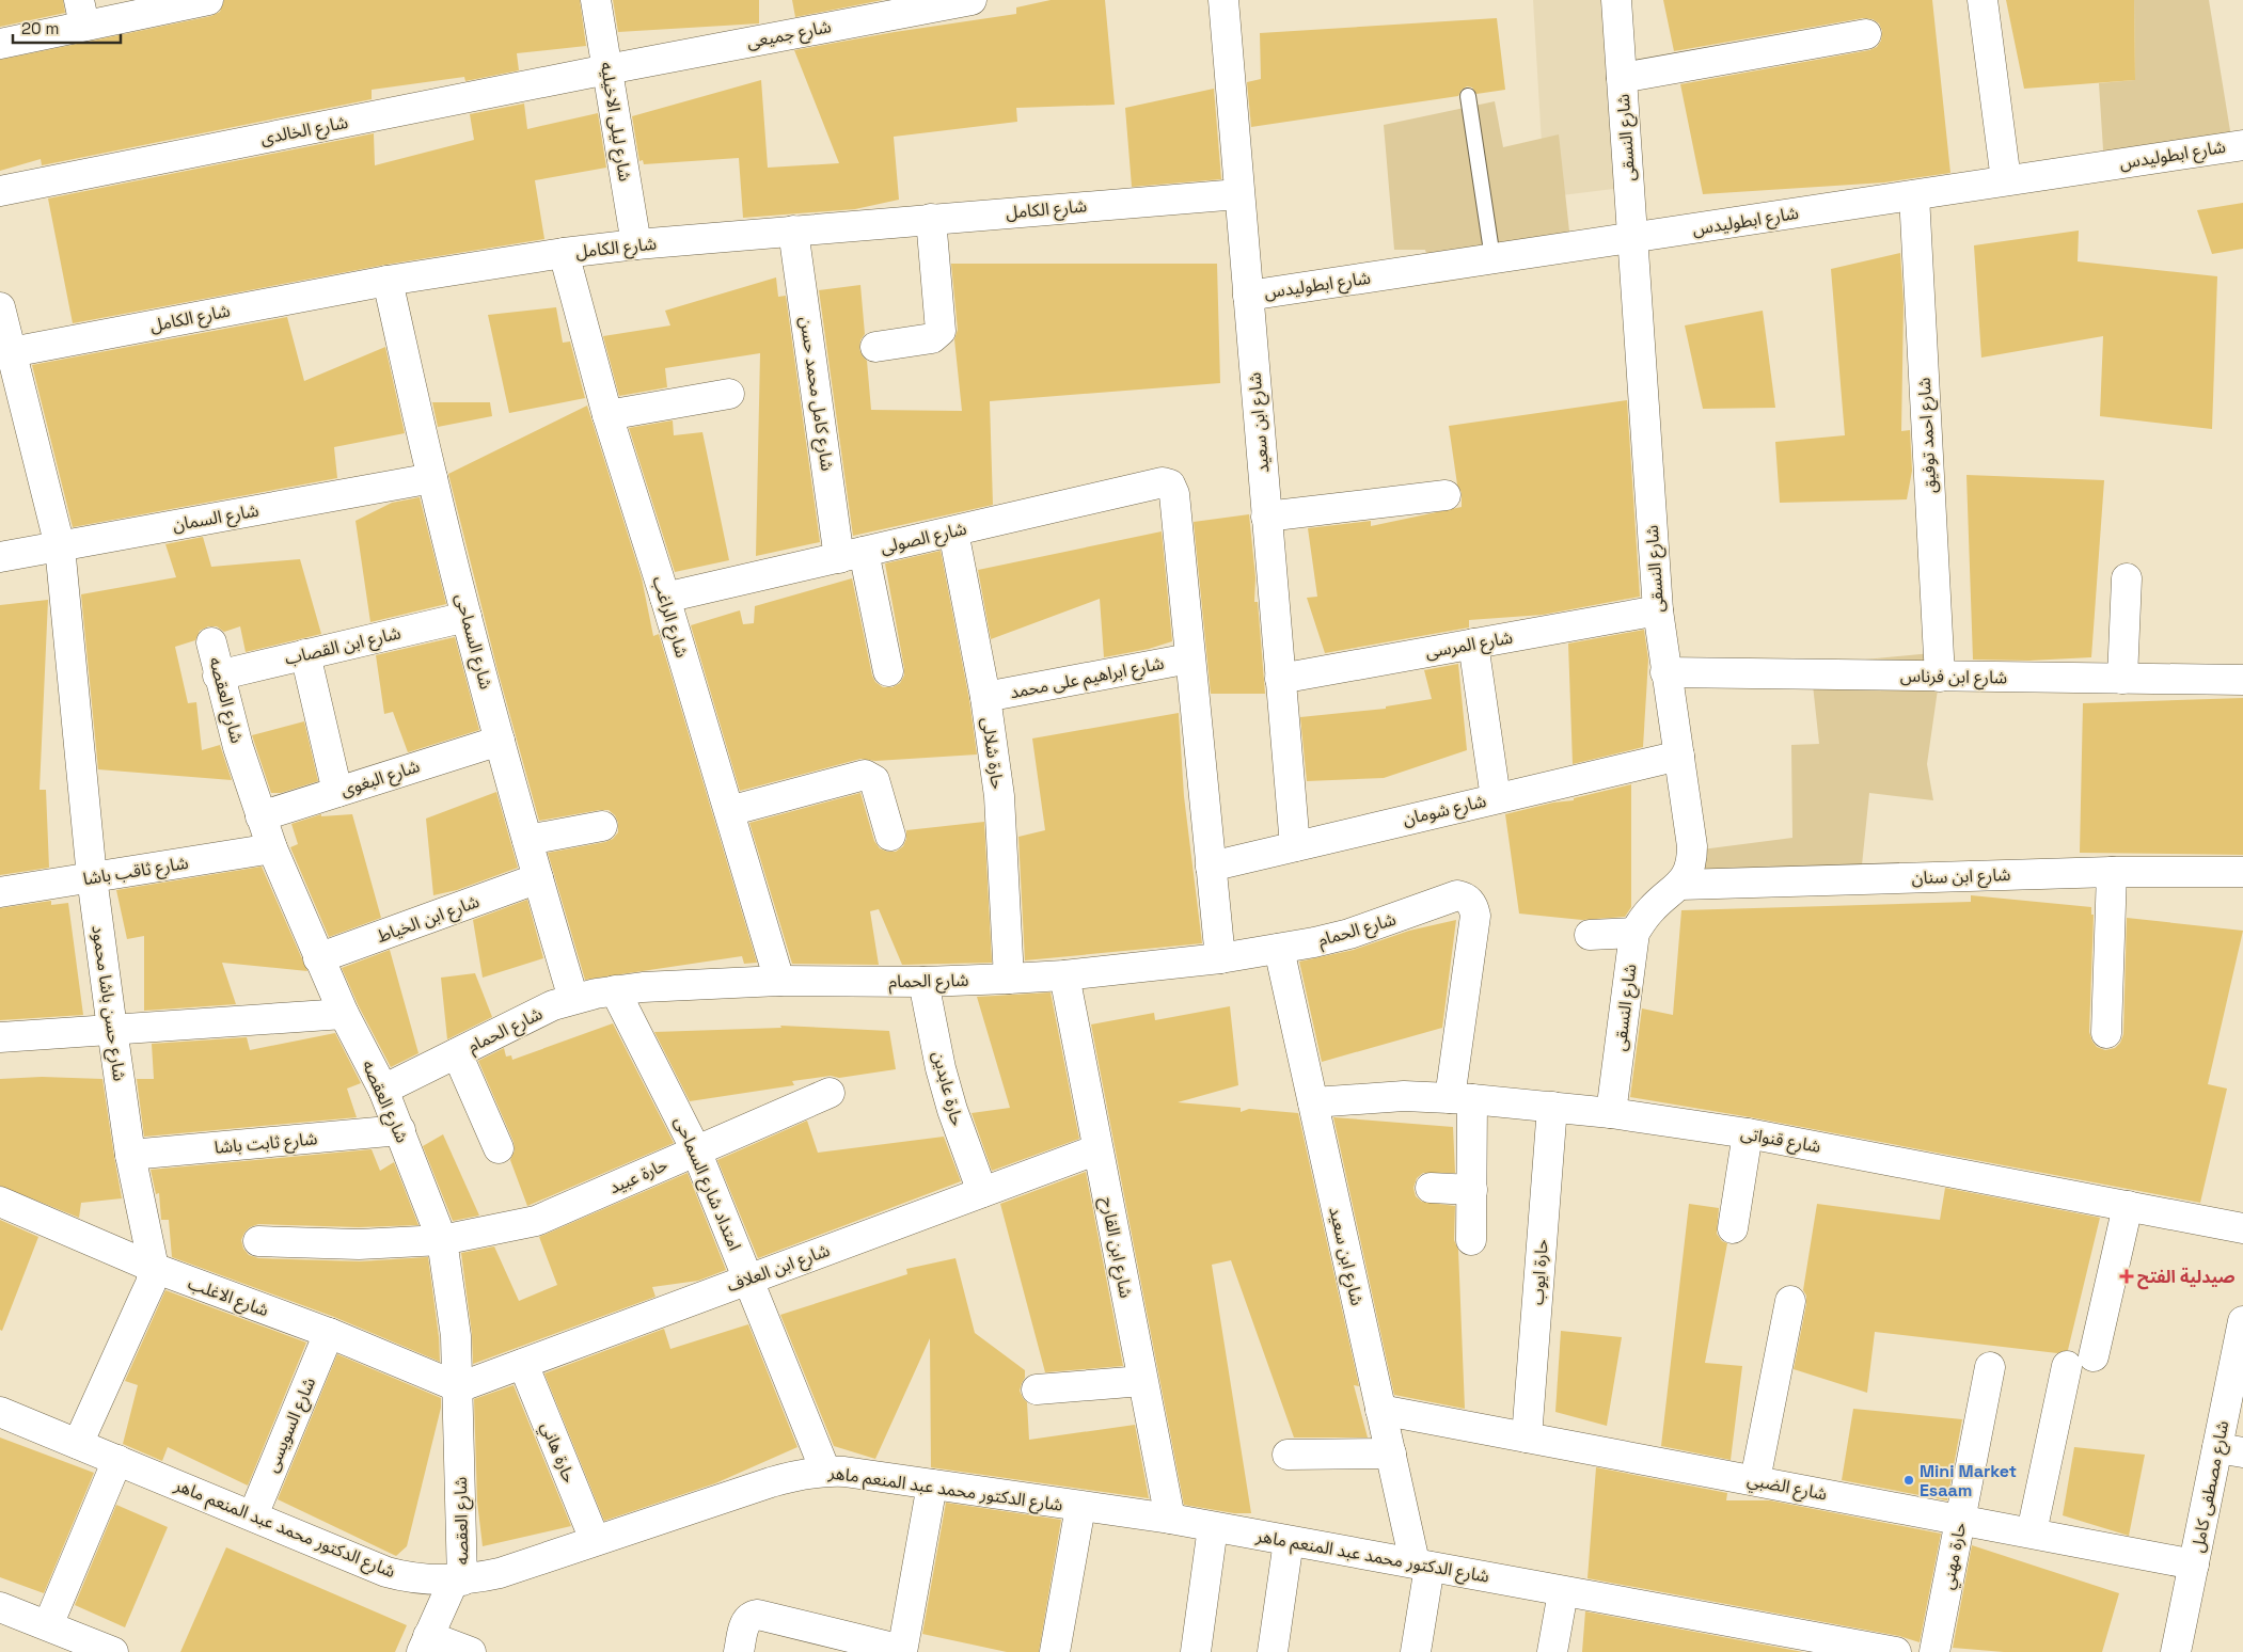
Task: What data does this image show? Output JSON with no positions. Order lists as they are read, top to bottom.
{
  "streets": {
    "street": [
      "شارع جميعى",
      "شارع ليلى الاخيليه",
      "شارع الخالدى",
      "شارع النسقى",
      "شارع ابطوليدس",
      "شارع الكامل",
      "شارع كامل محمد حسن",
      "شارع ابن سعيد",
      "شارع احمد توفيق",
      "شارع السمان",
      "شارع الصولى",
      "شارع الراغب",
      "شارع السماحى",
      "شارع المرسى",
      "شارع ابن القصاب",
      "شارع ابن فرناس",
      "شارع ابراهيم على محمد",
      "شارع العقصه",
      "حارة شلالى",
      "شارع البغوى",
      "شارع شومان",
      "شارع ثاقب باشا",
      "شارع ابن سنان",
      "شارع ابن الخياط",
      "شارع الحمام",
      "شارع حسن باشا محمود",
      "حارة عابدين",
      "شارع قنواتى",
      "شارع ثابت باشا",
      "حارة عبيد",
      "امتداد شارع السماحى",
      "شارع ابن القارح",
      "شارع ابن العلاف",
      "حارة ايوب",
      "شارع الاغلب",
      "شارع السويسى",
      "حارة هاني",
      "شارع الضبي",
      "شارع مصطفى كامل",
      "شارع الدكتور محمد عبد المنعم ماهر",
      "حارة مهني"
    ]
  },
  "crossings": [
    ["شارع جميعى", "شارع ليلى الاخيليه"],
    ["شارع جميعى", "شارع الخالدى"],
    ["شارع ليلى الاخيليه", "شارع الخالدى"],
    ["شارع ليلى الاخيليه", "شارع الكامل"],
    ["شارع النسقى", "شارع ابطوليدس"],
    ["شارع النسقى", "شارع المرسى"],
    ["شارع النسقى", "شارع ابن فرناس"],
    ["شارع النسقى", "شارع شومان"],
    ["شارع النسقى", "شارع ابن سنان"],
    ["شارع النسقى", "شارع قنواتى"],
    ["شارع ابطوليدس", "شارع ابن سعيد"],
    ["شارع ابطوليدس", "شارع احمد توفيق"],
    ["شارع الكامل", "شارع كامل محمد حسن"],
    ["شارع الكامل", "شارع ابن سعيد"],
    ["شارع الكامل", "شارع الراغب"],
    ["شارع الكامل", "شارع السماحى"],
    ["شارع الكامل", "شارع حسن باشا محمود"],
    ["شارع كامل محمد حسن", "شارع الصولى"],
    ["شارع ابن سعيد", "شارع المرسى"],
    ["شارع ابن سعيد", "شارع شومان"],
    ["شارع ابن سعيد", "شارع الحمام"],
    ["شارع ابن سعيد", "شارع قنواتى"],
    ["شارع ابن سعيد", "شارع الضبي"],
    ["شارع ابن سعيد", "شارع الدكتور محمد عبد المنعم ماهر"],
    ["شارع احمد توفيق", "شارع ابن فرناس"],
    ["شارع السمان", "شارع السماحى"],
    ["شارع السمان", "شارع حسن باشا محمود"],
    ["شارع الصولى", "شارع الراغب"],
    ["شارع الصولى", "شارع ابراهيم على محمد"],
    ["شارع الصولى", "حارة شلالى"],
    ["شارع الراغب", "شارع الحمام"],
    ["شارع السماحى", "شارع ابن القصاب"],
    ["شارع السماحى", "شارع البغوى"],
    ["شارع السماحى", "شارع ابن الخياط"],
    ["شارع السماحى", "شارع الحمام"],
    ["شارع ابن القصاب", "شارع العقصه"],
    ["شارع ابراهيم على محمد", "حارة شلالى"],
    ["شارع العقصه", "شارع البغوى"],
    ["شارع العقصه", "شارع ثاقب باشا"],
    ["شارع العقصه", "شارع ابن الخياط"],
    ["شارع العقصه", "شارع الحمام"],
    ["شارع العقصه", "شارع ثابت باشا"],
    ["شارع العقصه", "حارة عبيد"],
    ["شارع العقصه", "شارع ابن العلاف"],
    ["شارع العقصه", "شارع الاغلب"],
    ["شارع العقصه", "شارع الدكتور محمد عبد المنعم ماهر"],
    ["حارة شلالى", "شارع الحمام"],
    ["شارع ثاقب باشا", "شارع حسن باشا محمود"],
    ["شارع الحمام", "حارة عابدين"],
    ["شارع الحمام", "شارع قنواتى"],
    ["شارع الحمام", "امتداد شارع السماحى"],
    ["شارع الحمام", "شارع ابن القارح"],
    ["شارع حسن باشا محمود", "شارع ثابت باشا"],
    ["شارع حسن باشا محمود", "شارع الاغلب"],
    ["شارع حسن باشا محمود", "شارع الدكتور محمد عبد المنعم ماهر"],
    ["حارة عابدين", "شارع ابن العلاف"],
    ["شارع قنواتى", "حارة ايوب"],
    ["حارة عبيد", "امتداد شارع السماحى"],
    ["امتداد شارع السماحى", "شارع ابن العلاف"],
    ["امتداد شارع السماحى", "شارع الدكتور محمد عبد المنعم ماهر"],
    ["شارع ابن القارح", "شارع ابن العلاف"],
    ["شارع ابن القارح", "شارع الدكتور محمد عبد المنعم ماهر"],
    ["شارع ابن العلاف", "شارع الاغلب"],
    ["شارع ابن العلاف", "حارة هاني"],
    ["حارة ايوب", "شارع الضبي"],
    ["شارع الاغلب", "شارع السويسى"],
    ["شارع السويسى", "شارع الدكتور محمد عبد المنعم ماهر"],
    ["حارة هاني", "شارع الدكتور محمد عبد المنعم ماهر"],
    ["شارع الضبي", "شارع مصطفى كامل"],
    ["شارع الضبي", "حارة مهني"]
  ],
  "places": {
    "health": ["صيدلية الفتح"],
    "other": ["Mini Market Esaam"]
  },
  "scale_bar": "20 m"
}
